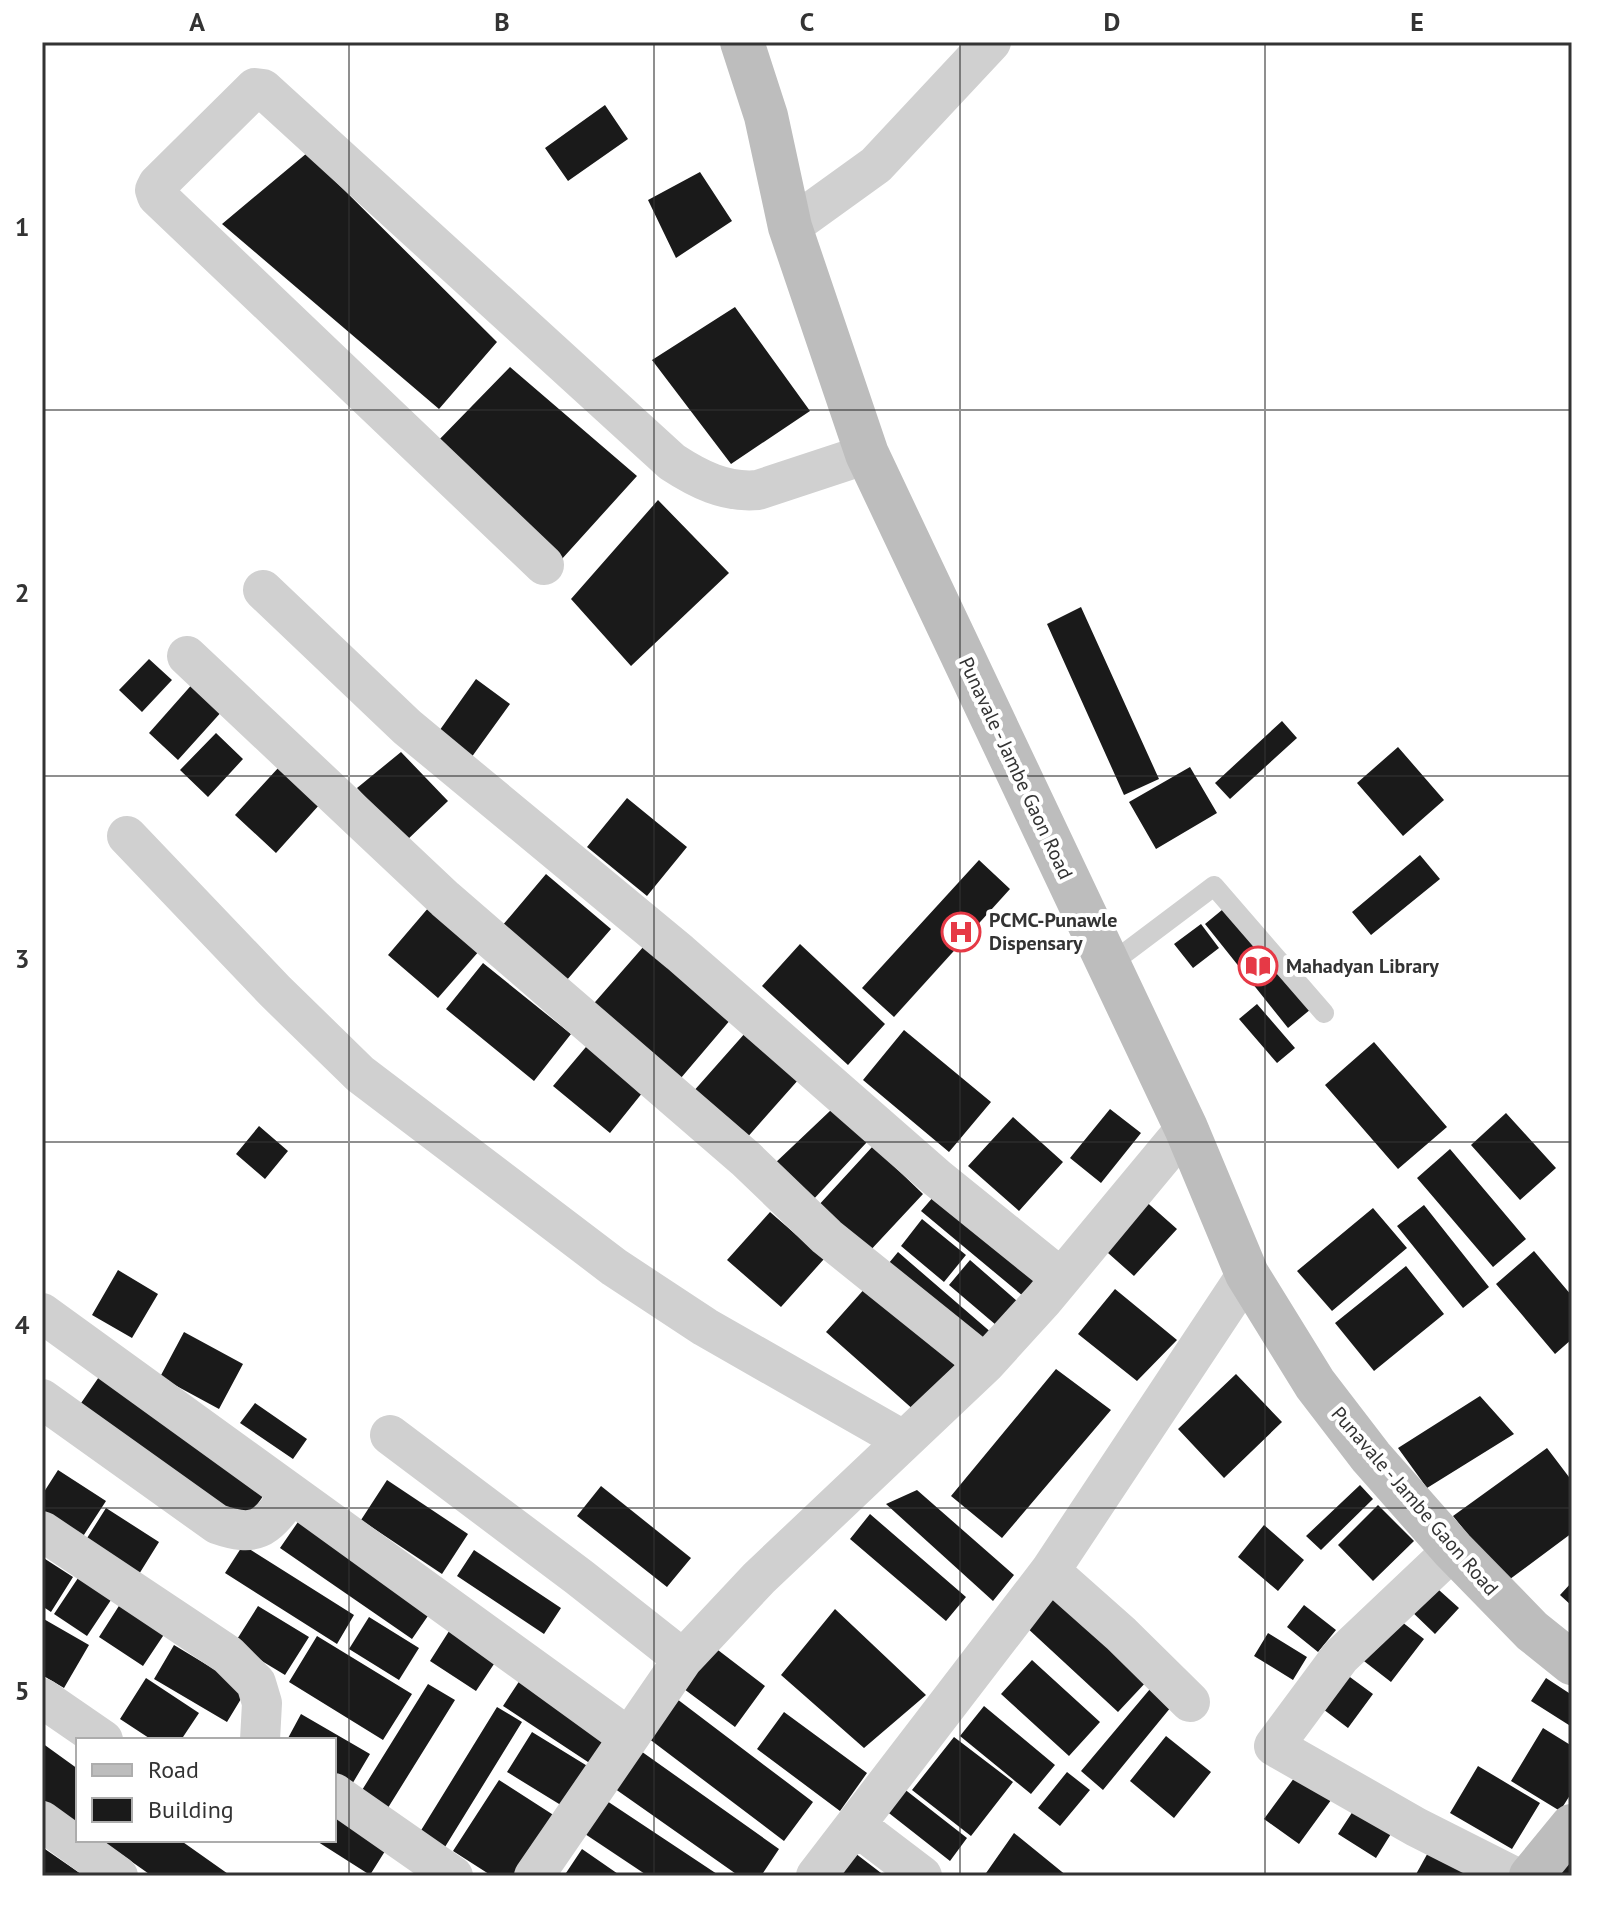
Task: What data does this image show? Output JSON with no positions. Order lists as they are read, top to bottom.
{
  "streets": {
    "street": ["Punavale - Jambe Gaon Road"]
  },
  "places": {
    "hospital": ["PCMC-Punawle Dispensary"],
    "library": ["Mahadyan Library"]
  },
  "legend": ["Road", "Building"],
  "grid": {
    "columns": [
      "A",
      "B",
      "C",
      "D",
      "E"
    ],
    "rows": [
      "1",
      "2",
      "3",
      "4",
      "5"
    ]
  }
}
